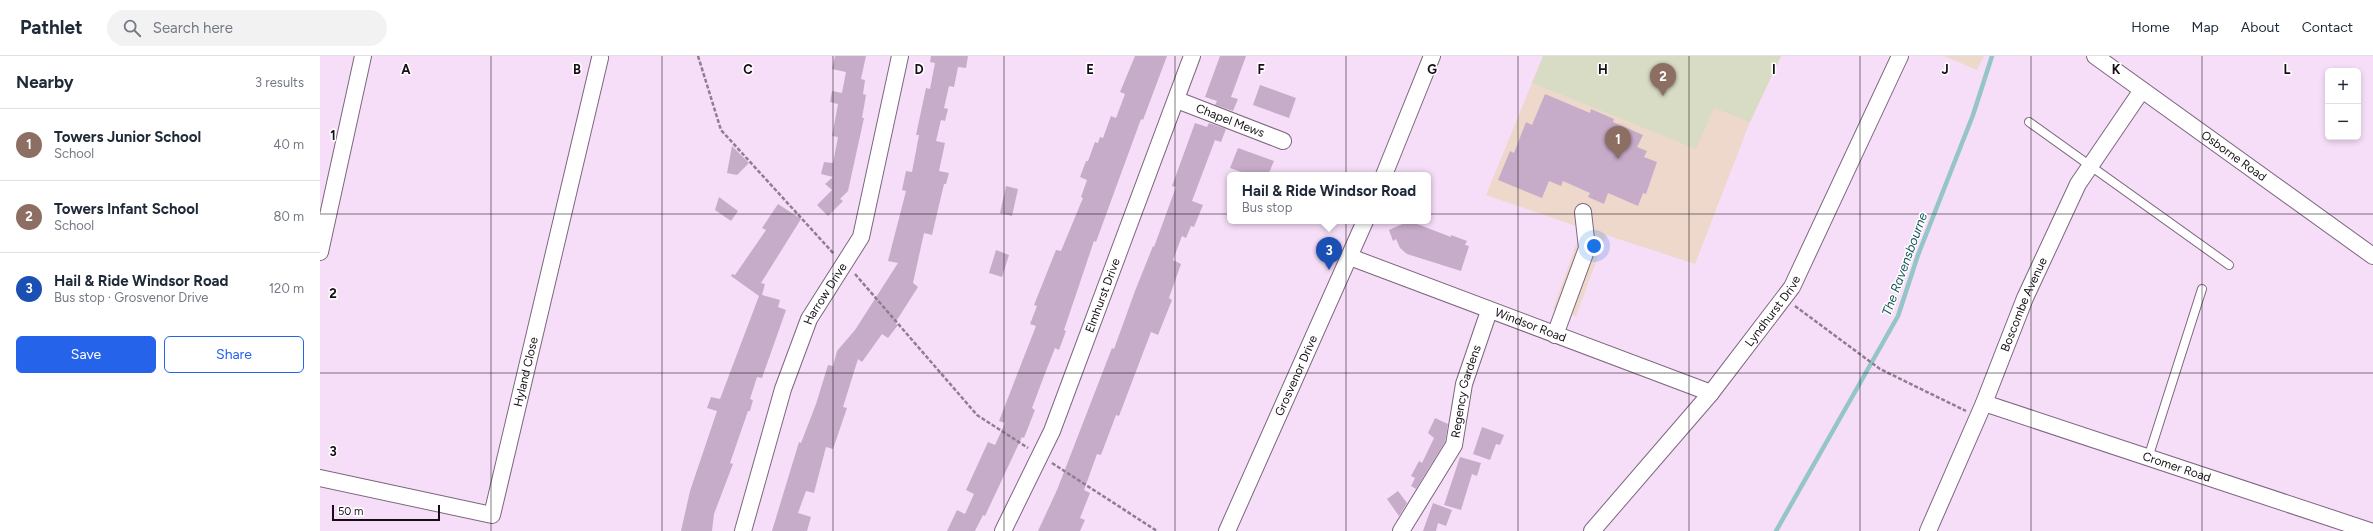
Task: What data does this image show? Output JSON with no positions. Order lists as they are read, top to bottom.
{
  "streets": {
    "street": [
      "Chapel Mews",
      "Osborne Road",
      "Harrow Drive",
      "Elmhurst Drive",
      "Boscombe Avenue",
      "Lyndhurst Drive",
      "Windsor Road",
      "Hyland Close",
      "Grosvenor Drive",
      "Regency Gardens",
      "Cromer Road"
    ]
  },
  "crossings": [
    ["Chapel Mews", "Elmhurst Drive"],
    ["Osborne Road", "Boscombe Avenue"],
    ["Boscombe Avenue", "Cromer Road"],
    ["Lyndhurst Drive", "Windsor Road"],
    ["Windsor Road", "Grosvenor Drive"],
    ["Windsor Road", "Regency Gardens"]
  ],
  "water": ["The Ravensbourne"],
  "scale_bar": "50 m",
  "page": {
    "header": "Pathlet",
    "search": "Search here",
    "nav": [
      "Home",
      "Map",
      "About",
      "Contact"
    ],
    "heading": ["Nearby", "3 results"],
    "pins": ["2", "1", "3"],
    "map_buttons": ["+", "−"],
    "list": [
      {
        "mark": "1",
        "name": "Towers Junior School",
        "note": "School",
        "value": "40 m"
      },
      {
        "mark": "2",
        "name": "Towers Infant School",
        "note": "School",
        "value": "80 m"
      },
      {
        "mark": "3",
        "name": "Hail & Ride Windsor Road",
        "note": "Bus stop · Grosvenor Drive",
        "value": "120 m"
      }
    ],
    "popup": ["Hail & Ride Windsor Road", "Bus stop"],
    "buttons": ["Save", "Share"],
    "scale": "50 m"
  },
  "grid": {
    "columns": [
      "A",
      "B",
      "C",
      "D",
      "E",
      "F",
      "G",
      "H",
      "I",
      "J",
      "K",
      "L"
    ],
    "rows": ["1", "2", "3"]
  }
}
